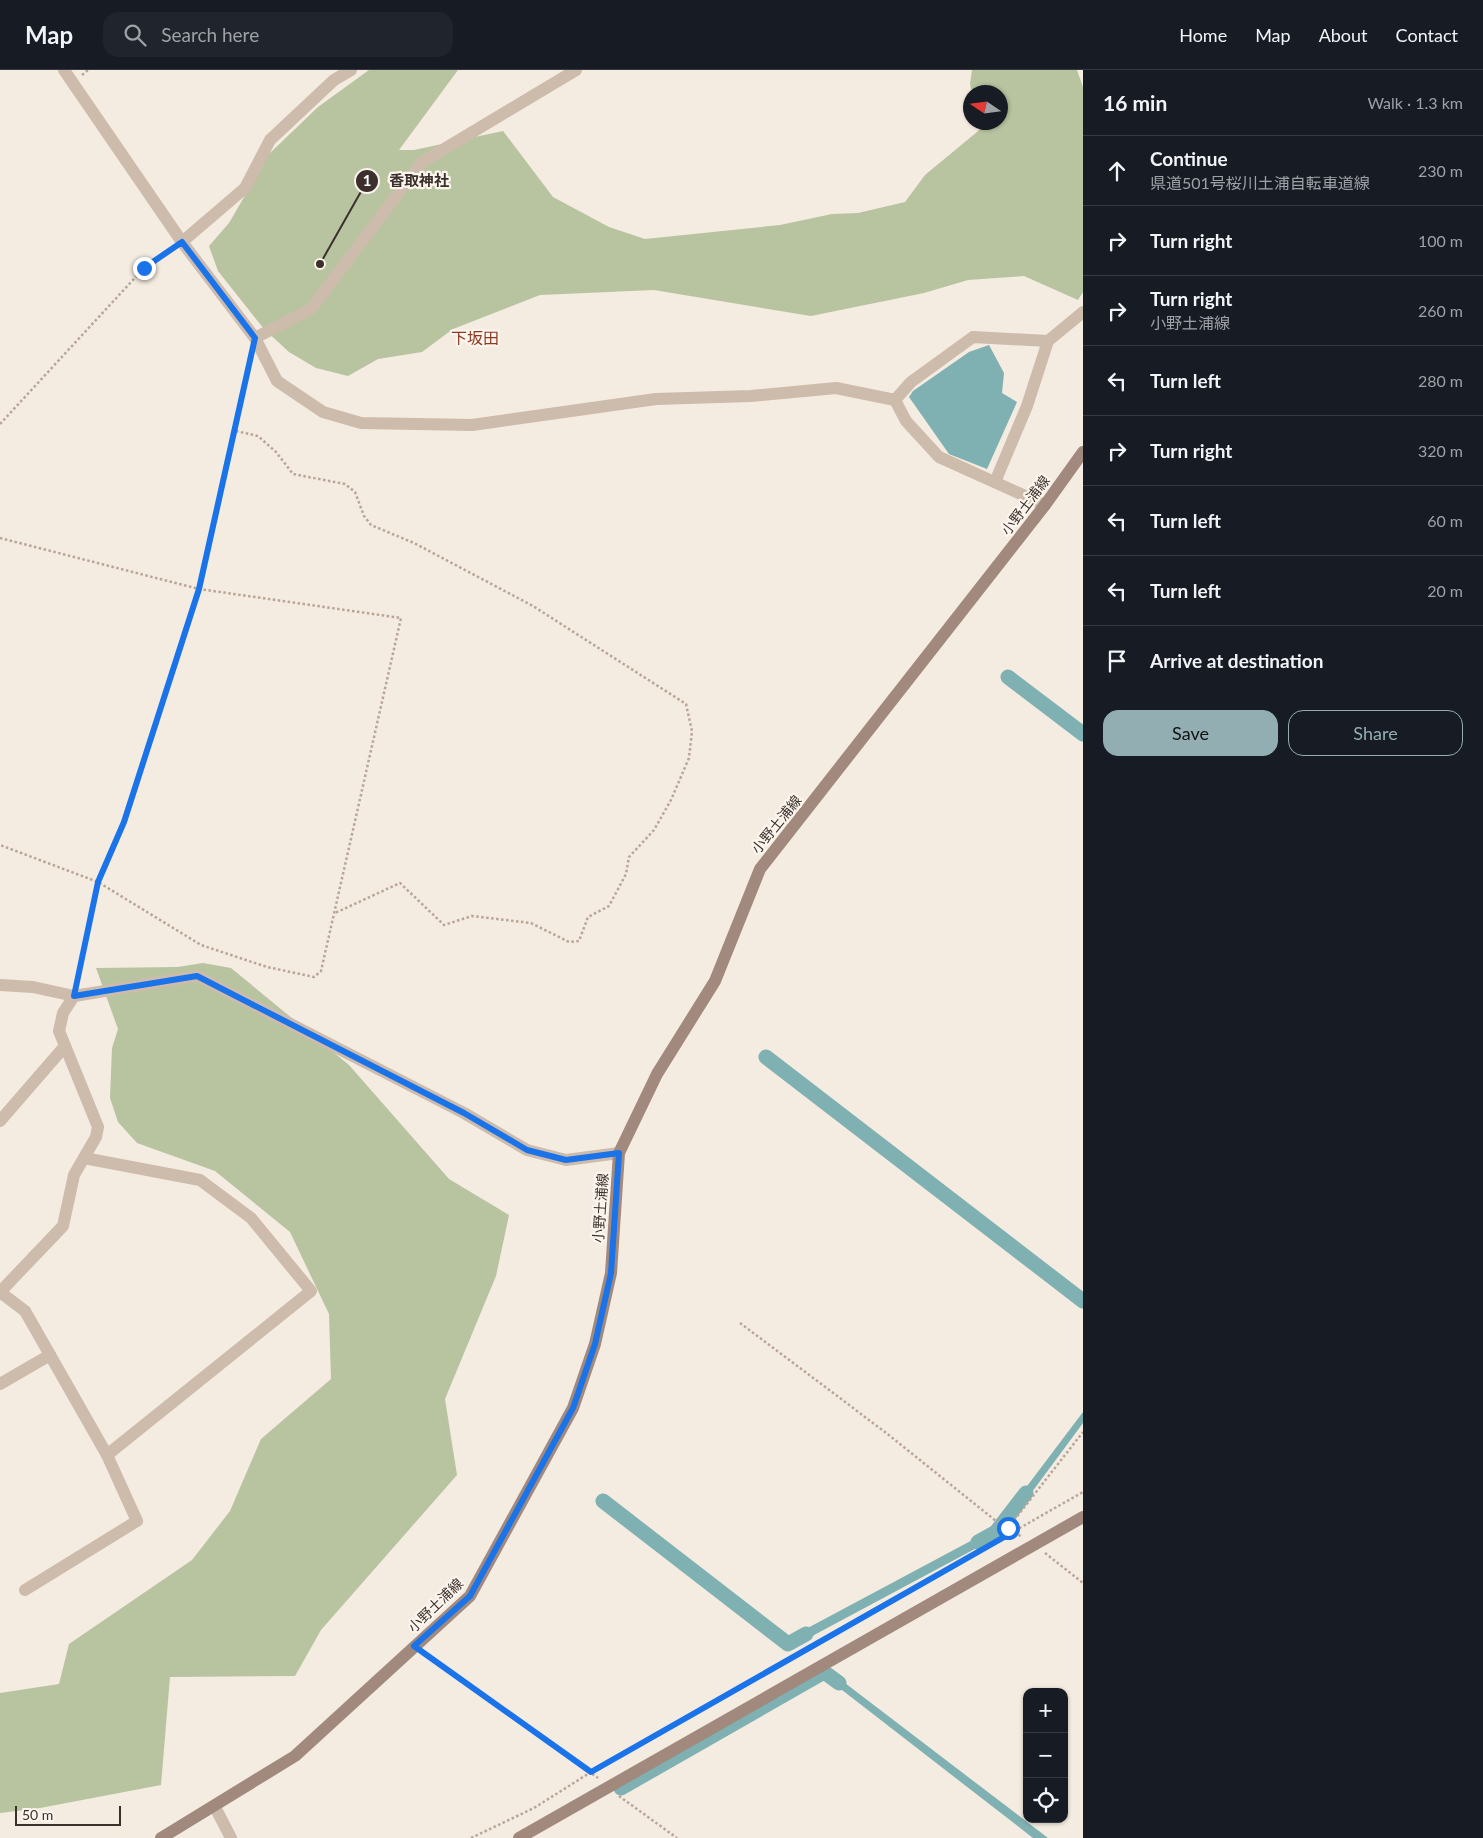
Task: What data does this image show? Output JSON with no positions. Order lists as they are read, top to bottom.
{
  "streets": {
    "main road": ["小野土浦線"]
  },
  "districts": ["下坂田"],
  "places": ["香取神社"],
  "scale_bar": "50 m",
  "north": "left",
  "page": {
    "header": "Map",
    "search": "Search here",
    "nav": [
      "Home",
      "Map",
      "About",
      "Contact"
    ],
    "heading": ["16 min", "Walk · 1.3 km"],
    "list": [
      ["Continue", "県道501号桜川土浦自転車道線", "230 m"],
      ["Turn right", "100 m"],
      ["Turn right", "小野土浦線", "260 m"],
      ["Turn left", "280 m"],
      ["Turn right", "320 m"],
      ["Turn left", "60 m"],
      ["Turn left", "20 m"],
      "Arrive at destination"
    ],
    "buttons": ["Save", "Share"],
    "map_buttons": ["+", "−"],
    "scale": "50 m"
  }
}
